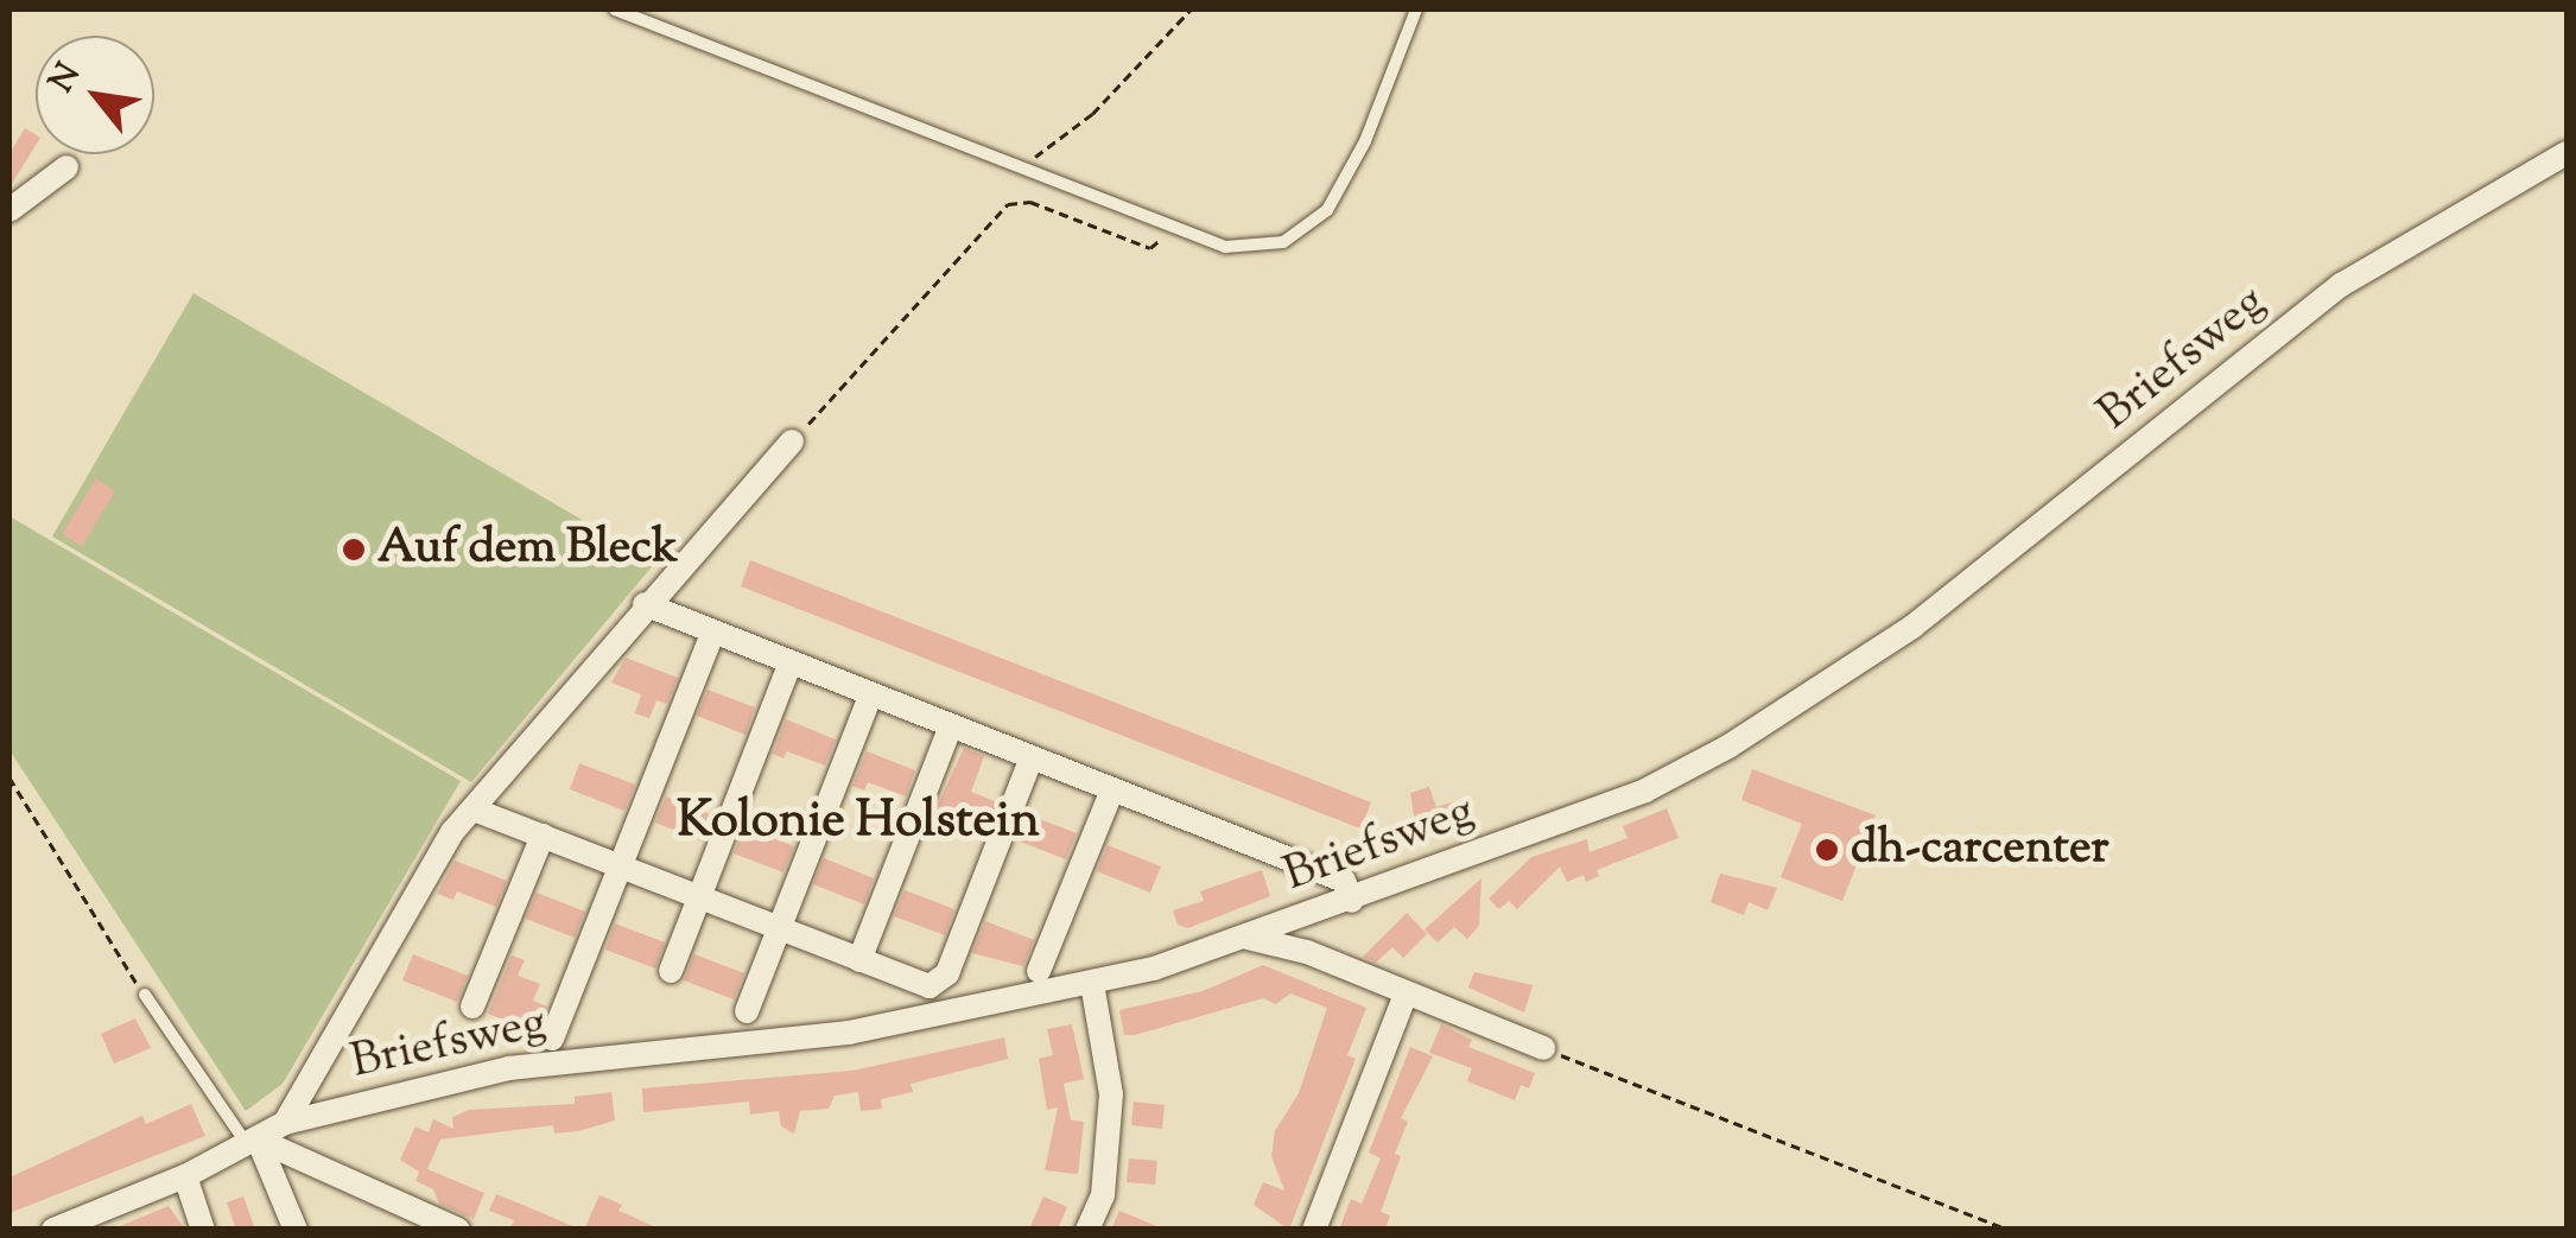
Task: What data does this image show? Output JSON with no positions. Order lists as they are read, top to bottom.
{
  "streets": {
    "street": ["Briefsweg"]
  },
  "districts": ["Kolonie Holstein"],
  "places": ["Auf dem Bleck", "dh-carcenter"],
  "north": "top left"
}
